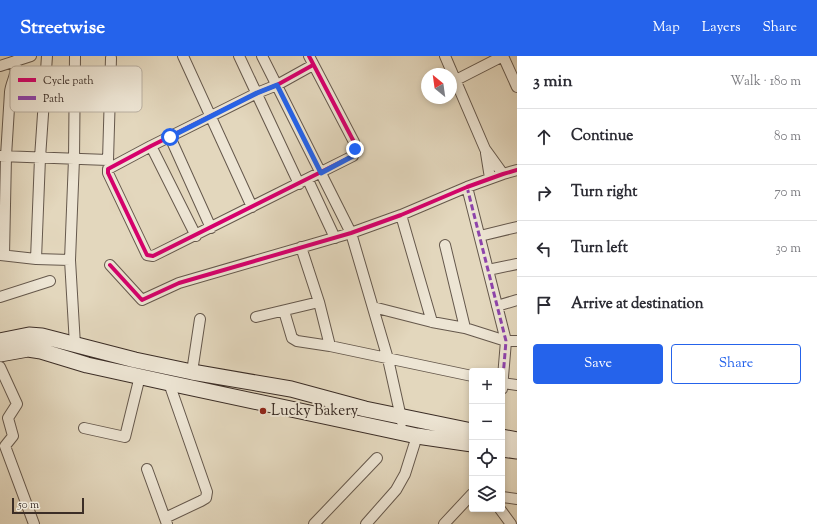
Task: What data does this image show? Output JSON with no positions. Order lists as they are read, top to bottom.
{
  "places": ["Lucky Bakery"],
  "legend": ["Cycle path", "Path"],
  "scale_bar": "50 m",
  "north": "top left",
  "page": {
    "header": "Streetwise",
    "nav": ["Map", "Layers", "Share"],
    "heading": ["3 min", "Walk · 180 m"],
    "list": [
      ["Continue", "80 m"],
      ["Turn right", "70 m"],
      ["Turn left", "30 m"],
      "Arrive at destination"
    ],
    "buttons": ["Save", "Share"],
    "map_buttons": ["+", "−"],
    "scale": "50 m"
  }
}
